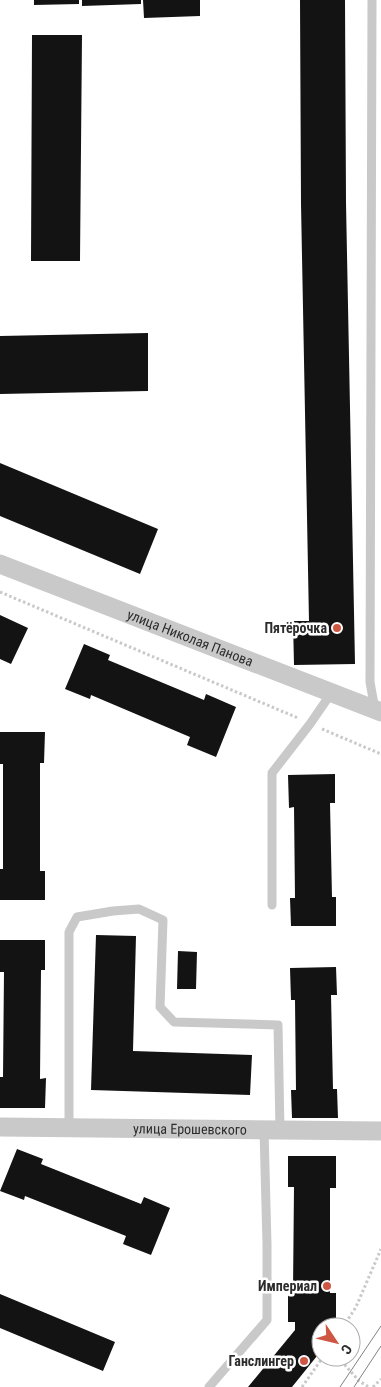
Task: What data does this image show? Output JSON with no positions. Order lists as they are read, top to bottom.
{
  "streets": {
    "street": ["улица Николая Панова", "улица Ерошевского"]
  },
  "places": ["Пятёрочка", "Империал", "Ганслингер"],
  "north": "bottom right"
}
